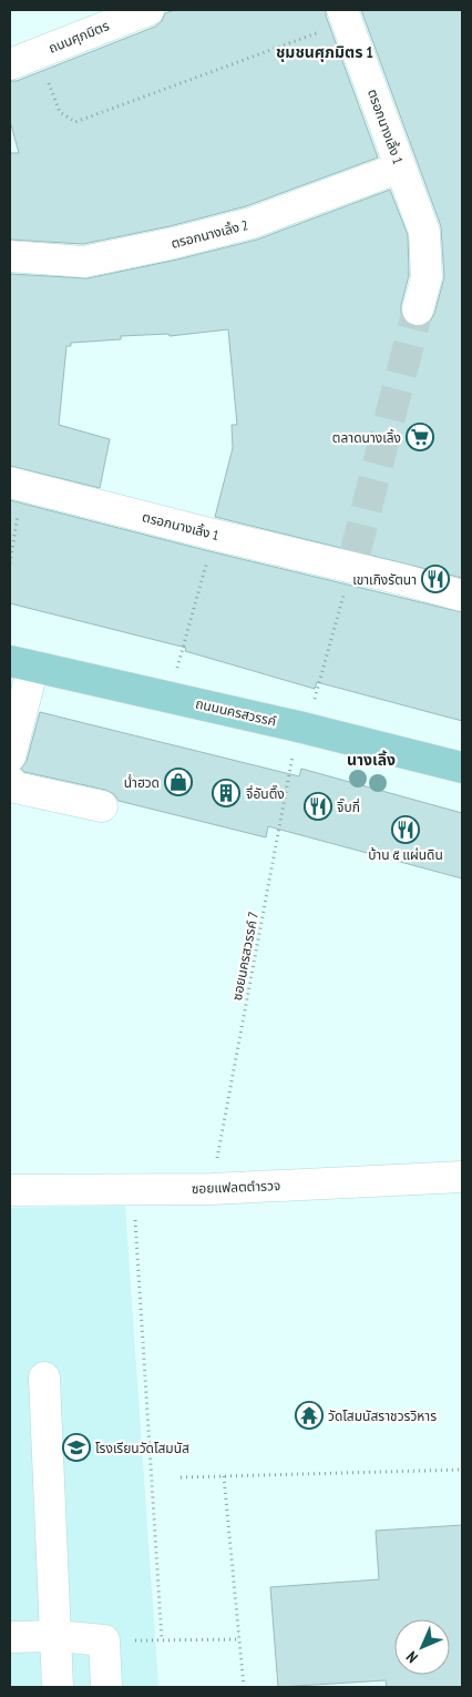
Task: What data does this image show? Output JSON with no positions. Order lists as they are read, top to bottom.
{
  "streets": {
    "main road": ["ถนนนครสวรรค์"],
    "street": [
      "ถนนศุภมิตร",
      "ตรอกนางเลิ้ง 1",
      "ตรอกนางเลิ้ง 2",
      "ซอยแฟลตตำรวจ"
    ],
    "path": ["ซอยนครสวรรค์ 7"]
  },
  "crossings": [
    ["ตรอกนางเลิ้ง 1", "ตรอกนางเลิ้ง 2"],
    ["ตรอกนางเลิ้ง 1", "ซอยนครสวรรค์ 7"],
    ["ถนนนครสวรรค์", "ซอยนครสวรรค์ 7"],
    ["ซอยนครสวรรค์ 7", "ซอยแฟลตตำรวจ"]
  ],
  "districts": ["ชุมชนศุภมิตร 1", "นางเลิ้ง"],
  "places": {
    "supermarket": ["ตลาดนางเลิ้ง"],
    "restaurant": ["เขาเกิงรัตนา", "จิ๊บกี่", "บ้าน ๕ แผ่นดิน"],
    "shop": ["น่ำฮวด"],
    "building": ["จี่อันตึ๊ง"],
    "temple": ["วัดโสมนัสราชวรวิหาร"],
    "school or university": ["โรงเรียนวัดโสมนัส"]
  },
  "north": "bottom left"
}
